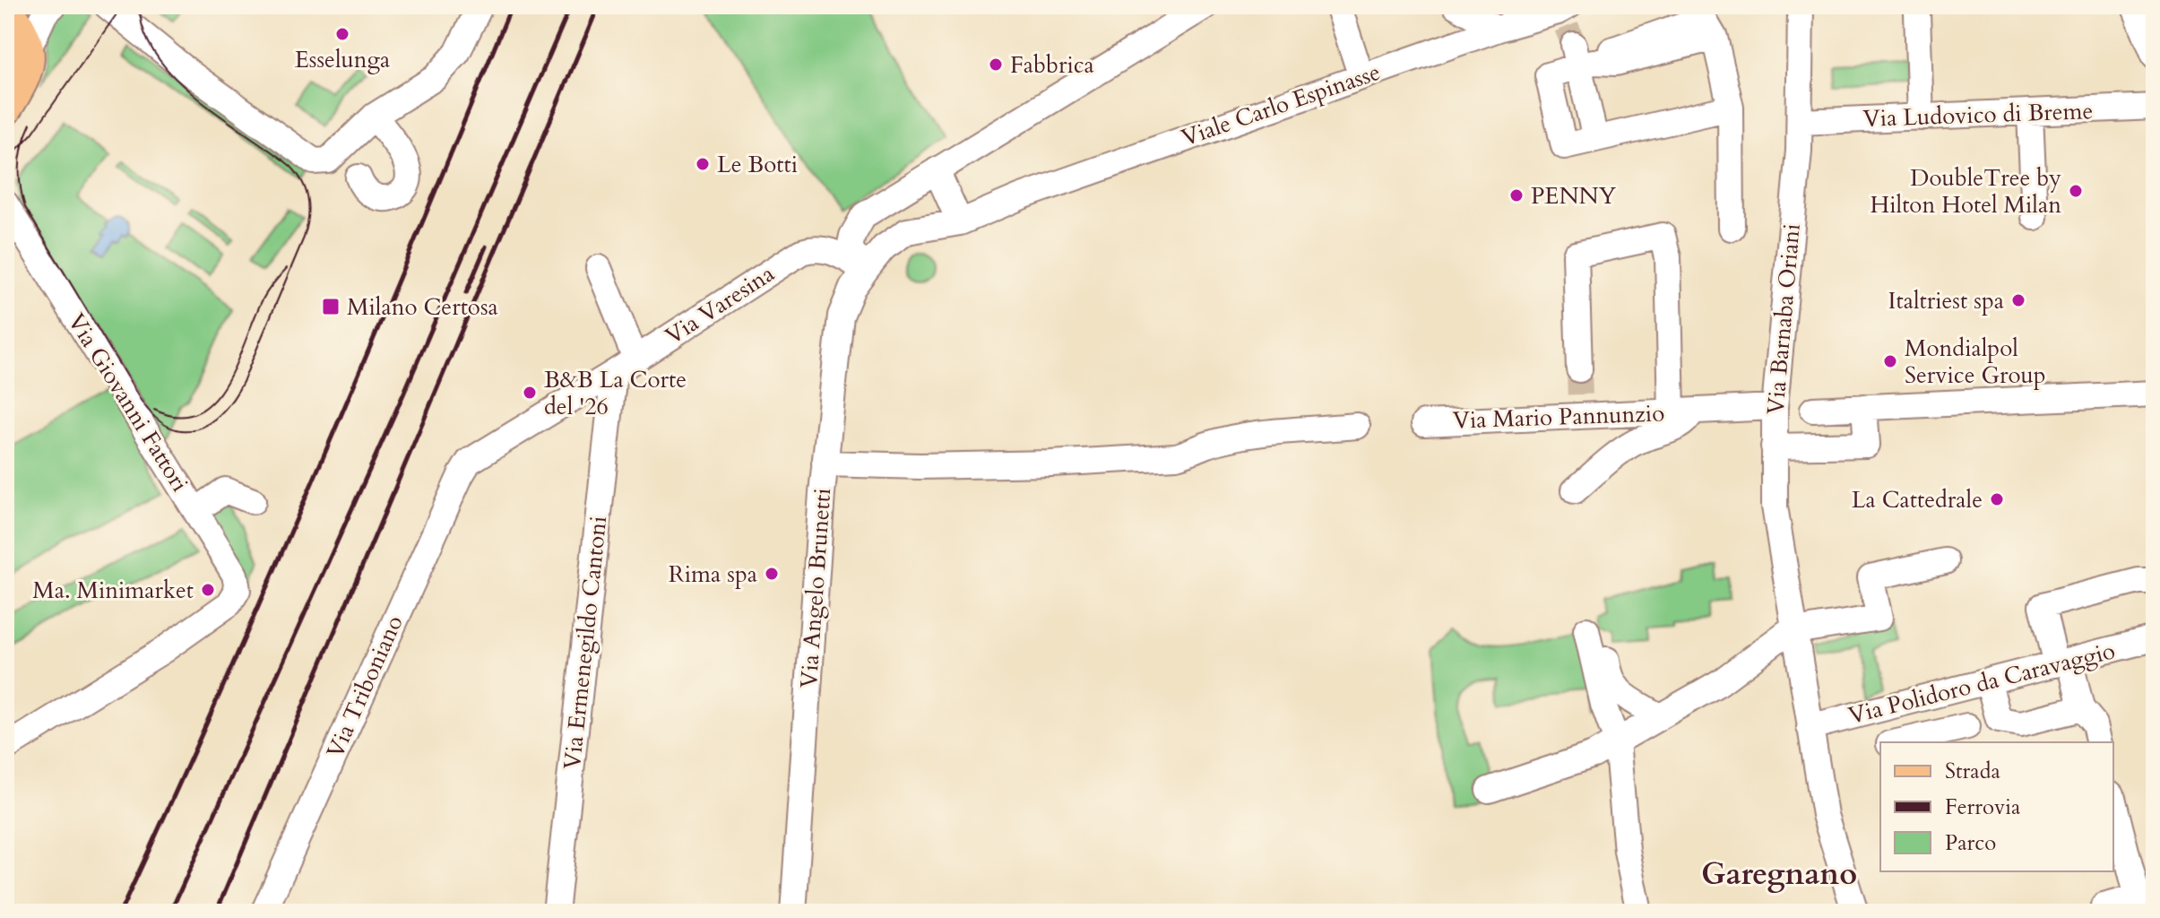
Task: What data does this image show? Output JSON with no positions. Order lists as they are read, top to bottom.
{
  "streets": {
    "street": [
      "Viale Carlo Espinasse",
      "Via Ludovico di Breme",
      "Via Varesina",
      "Via Barnaba Oriani",
      "Via Giovanni Fattori",
      "Via Mario Pannunzio",
      "Via Angelo Brunetti",
      "Via Ermenegildo Cantoni",
      "Via Polidoro da Caravaggio",
      "Via Triboniano"
    ]
  },
  "crossings": [
    ["Viale Carlo Espinasse", "Via Angelo Brunetti"],
    ["Via Ludovico di Breme", "Via Barnaba Oriani"],
    ["Via Varesina", "Via Angelo Brunetti"],
    ["Via Varesina", "Via Ermenegildo Cantoni"],
    ["Via Varesina", "Via Triboniano"],
    ["Via Barnaba Oriani", "Via Mario Pannunzio"],
    ["Via Barnaba Oriani", "Via Polidoro da Caravaggio"]
  ],
  "districts": ["Garegnano"],
  "places": {
    "other": [
      "Esselunga",
      "Fabbrica",
      "Le Botti",
      "DoubleTree by Hilton Hotel Milan",
      "PENNY",
      "Italtriest spa",
      "Mondialpol Service Group",
      "B&B La Corte del '26",
      "La Cattedrale",
      "Rima spa",
      "Ma. Minimarket"
    ],
    "transit": ["Milano Certosa"]
  },
  "legend": ["Strada", "Ferrovia", "Parco"]
}
